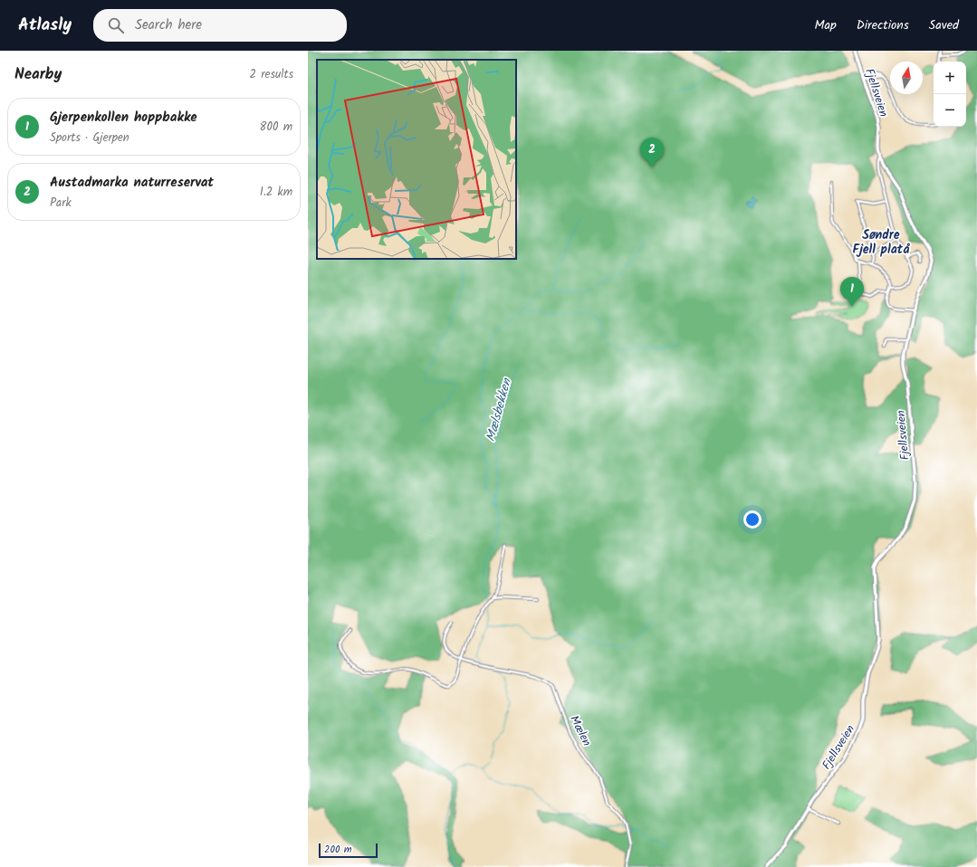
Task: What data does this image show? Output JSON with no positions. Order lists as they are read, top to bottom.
{
  "streets": {
    "main road": ["Fjellsveien"],
    "street": ["Mælen"]
  },
  "districts": ["Søndre Fjell platå"],
  "water": ["Mælsbekken"],
  "scale_bar": "200 m",
  "north": "top",
  "page": {
    "header": "Atlasly",
    "search": "Search here",
    "nav": ["Map", "Directions", "Saved"],
    "heading": ["Nearby", "2 results"],
    "map_buttons": ["+", "−"],
    "list": [
      {
        "mark": "1",
        "name": "Gjerpenkollen hoppbakke",
        "note": "Sports · Gjerpen",
        "value": "800 m"
      },
      {
        "mark": "2",
        "name": "Austadmarka naturreservat",
        "note": "Park",
        "value": "1.2 km"
      }
    ],
    "pins": ["2", "1"],
    "scale": "200 m"
  }
}
